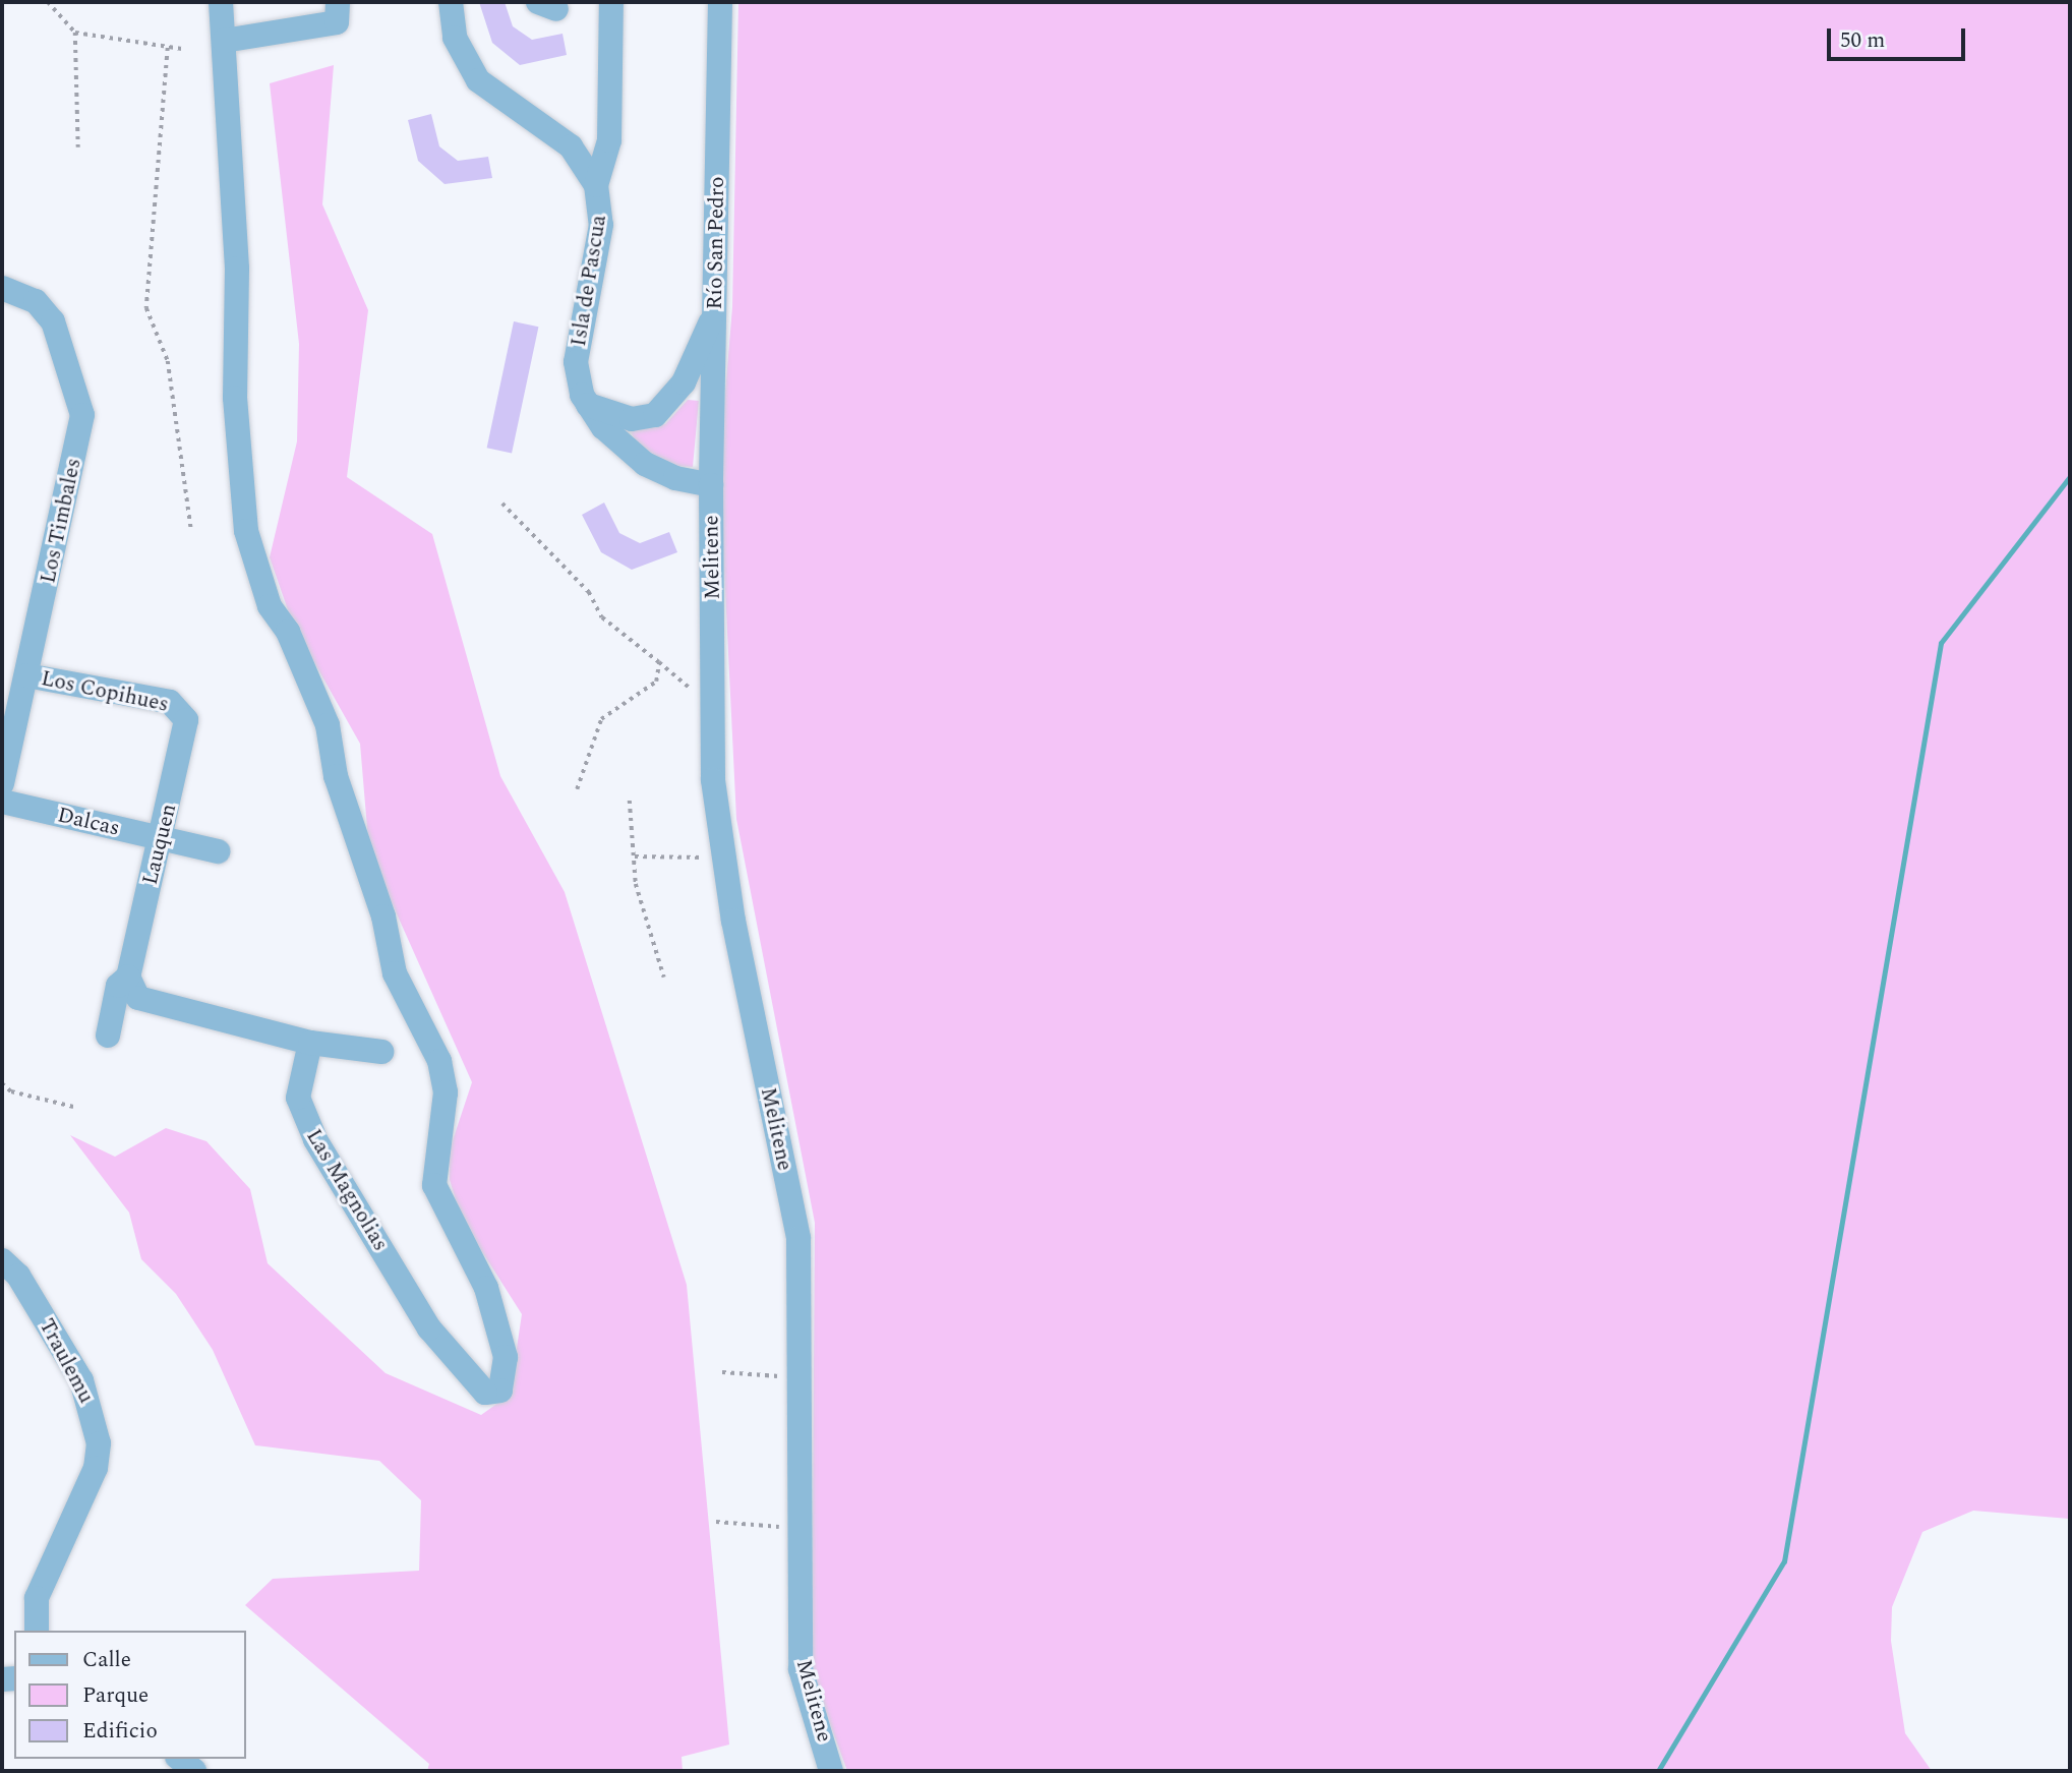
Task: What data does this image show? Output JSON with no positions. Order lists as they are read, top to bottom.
{
  "streets": {
    "street": [
      "Río San Pedro",
      "Isla de Pascua",
      "Los Timbales",
      "Melitene",
      "Los Copihues",
      "Dalcas",
      "Lauquen",
      "Las Magnolias",
      "Traulemu"
    ]
  },
  "crossings": [
    ["Río San Pedro", "Isla de Pascua"],
    ["Río San Pedro", "Melitene"],
    ["Isla de Pascua", "Melitene"],
    ["Los Timbales", "Los Copihues"],
    ["Los Copihues", "Lauquen"],
    ["Dalcas", "Lauquen"]
  ],
  "legend": ["Calle", "Parque", "Edificio"],
  "scale_bar": "50 m"
}
